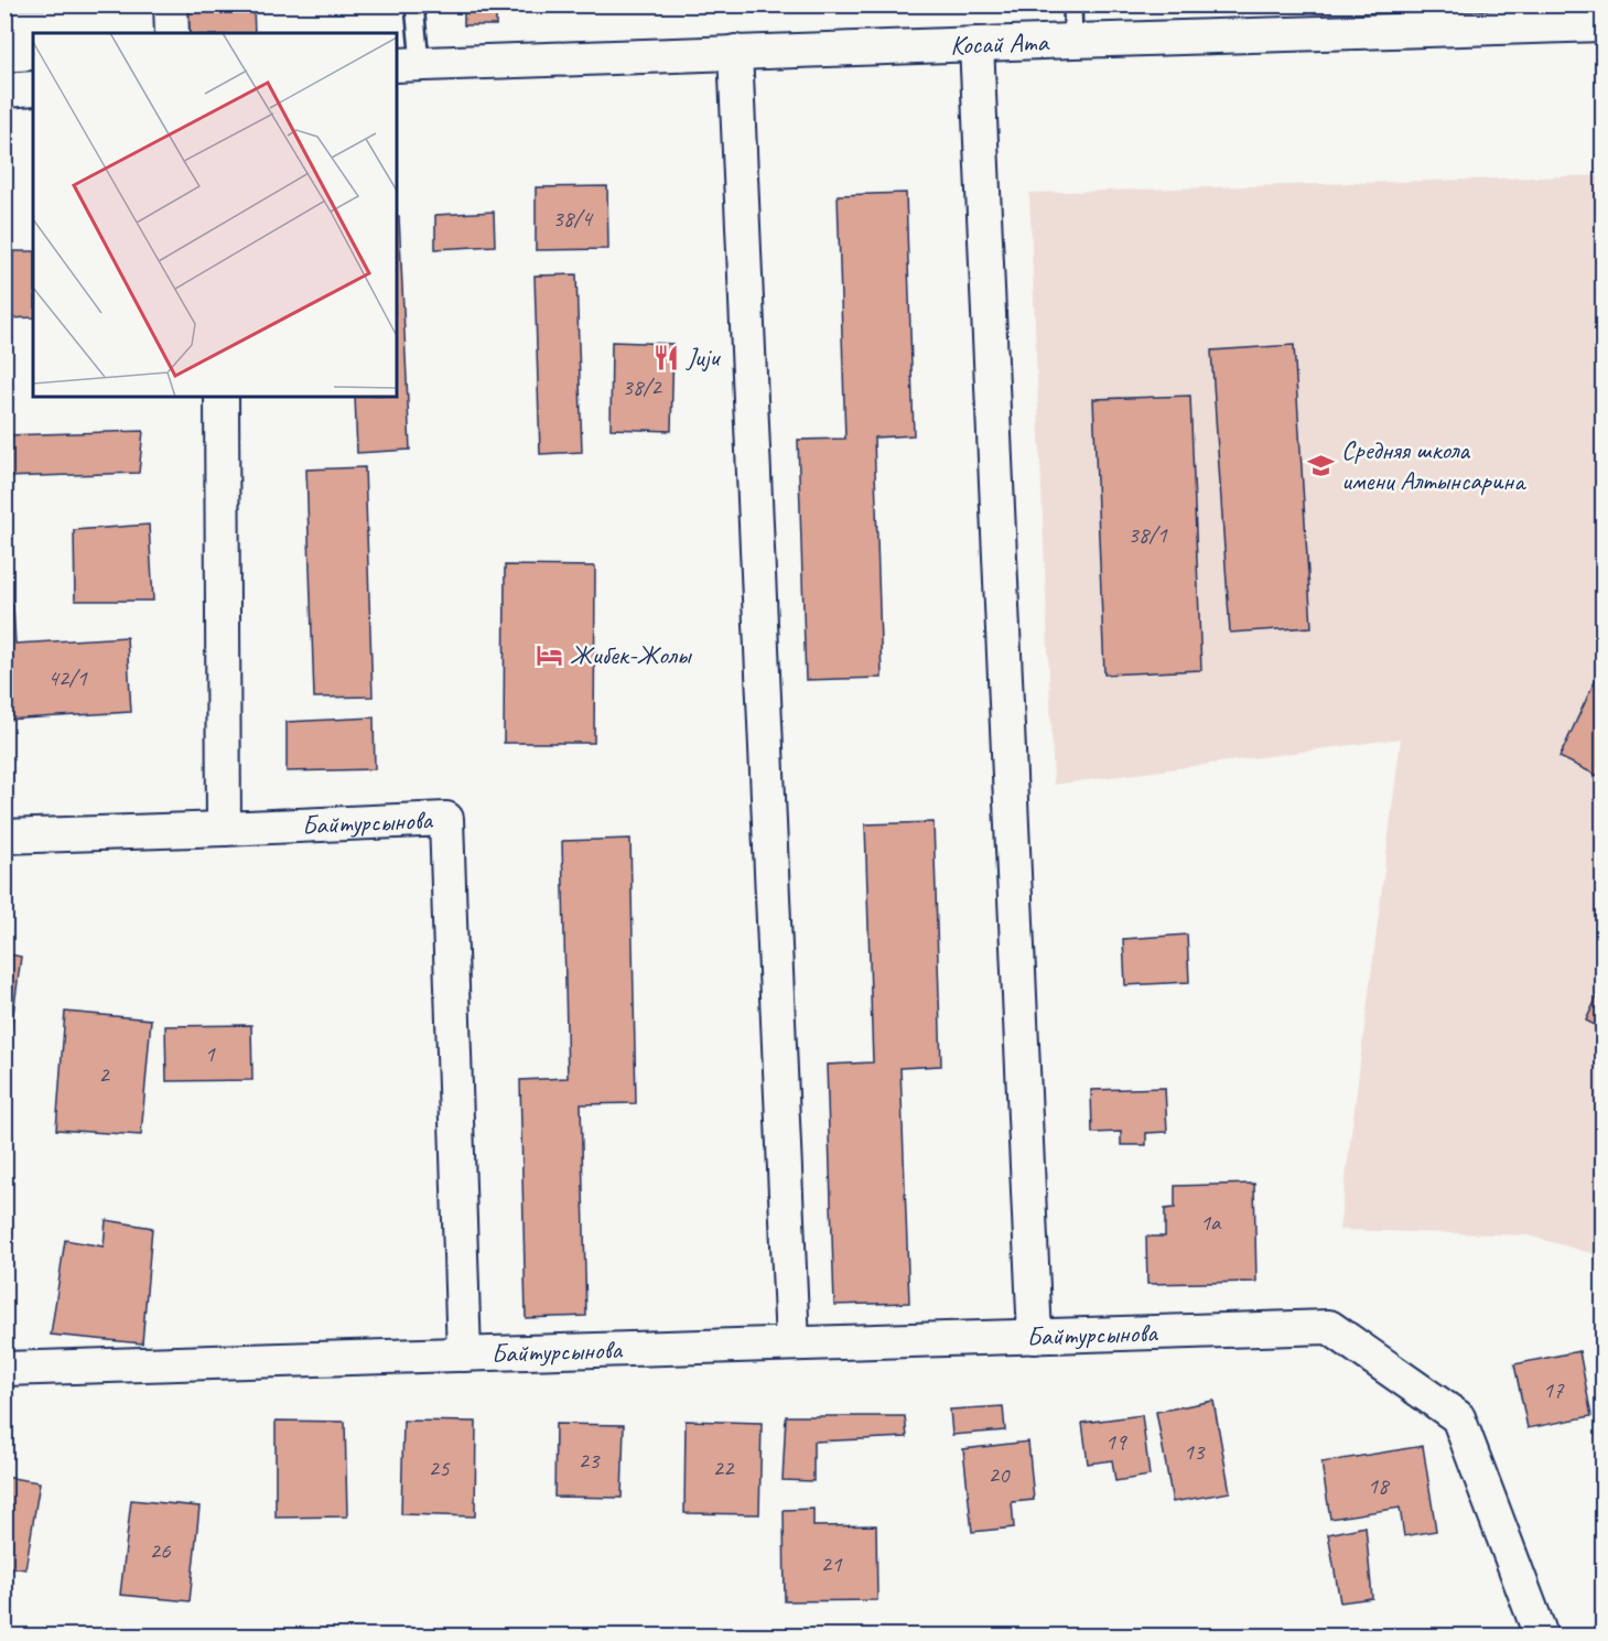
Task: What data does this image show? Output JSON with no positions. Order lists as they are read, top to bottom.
{
  "streets": {
    "street": ["Косай Ата", "Байтурсынова"]
  },
  "places": {
    "restaurant": ["Juju"],
    "school or university": ["Средняя школа имени Алтынсарина"],
    "hotel": ["Жибек-Жолы"]
  },
  "house_numbers": [
    "38/4",
    "38/2",
    "38/1",
    "42/1",
    "1",
    "2",
    "1а",
    "17",
    "19",
    "13",
    "23",
    "25",
    "22",
    "20",
    "18",
    "26",
    "21"
  ]
}
